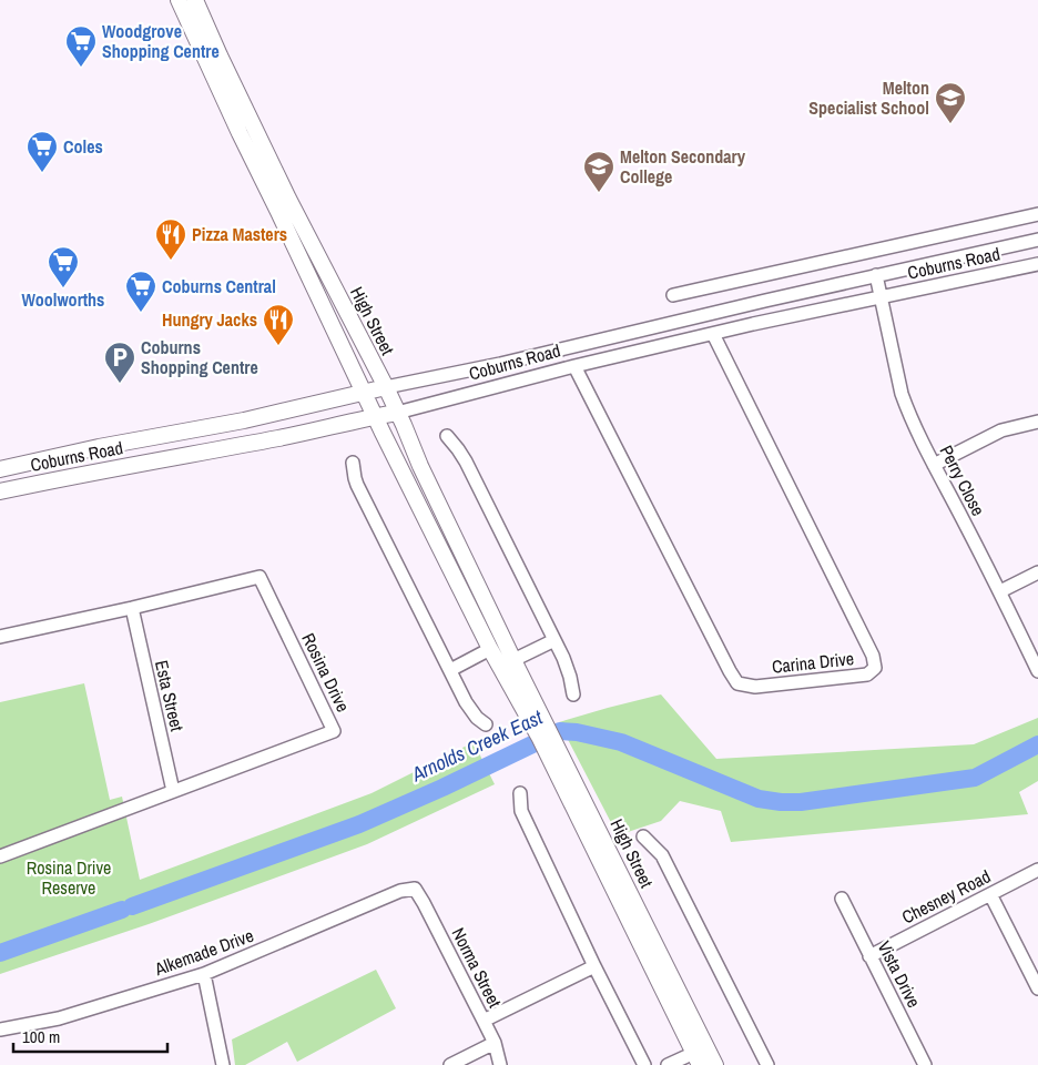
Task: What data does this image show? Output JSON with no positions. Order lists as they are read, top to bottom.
{
  "streets": {
    "main road": ["Coburns Road", "High Street"],
    "street": [
      "Perry Close",
      "Carina Drive",
      "Rosina Drive",
      "Esta Street",
      "Chesney Road",
      "Alkemade Drive",
      "Norma Street",
      "Vista Drive"
    ]
  },
  "crossings": [
    ["Coburns Road", "High Street"],
    ["Coburns Road", "Perry Close"],
    ["Coburns Road", "Carina Drive"],
    ["Rosina Drive", "Esta Street"],
    ["Chesney Road", "Vista Drive"],
    ["Alkemade Drive", "Norma Street"]
  ],
  "water": ["Arnolds Creek East"],
  "parks": ["Rosina Drive Reserve"],
  "places": {
    "supermarket": [
      "Woodgrove Shopping Centre",
      "Coles",
      "Woolworths",
      "Coburns Central"
    ],
    "school or university": ["Melton Specialist School", "Melton Secondary College"],
    "restaurant": ["Pizza Masters", "Hungry Jacks"],
    "parking": ["Coburns Shopping Centre"]
  },
  "scale_bar": "100 m"
}
